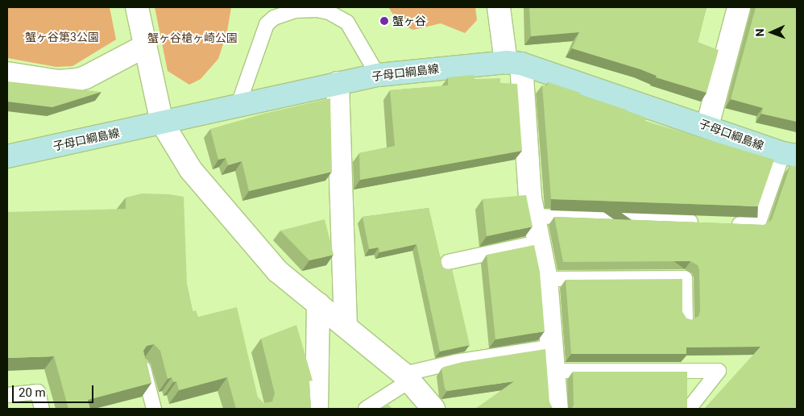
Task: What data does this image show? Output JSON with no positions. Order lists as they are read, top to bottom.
{
  "streets": {
    "main road": ["子母口綱島線"]
  },
  "parks": ["蟹ヶ谷第3公園", "蟹ヶ谷槍ヶ崎公園"],
  "places": ["蟹ヶ谷"],
  "scale_bar": "20 m",
  "north": "left"
}
